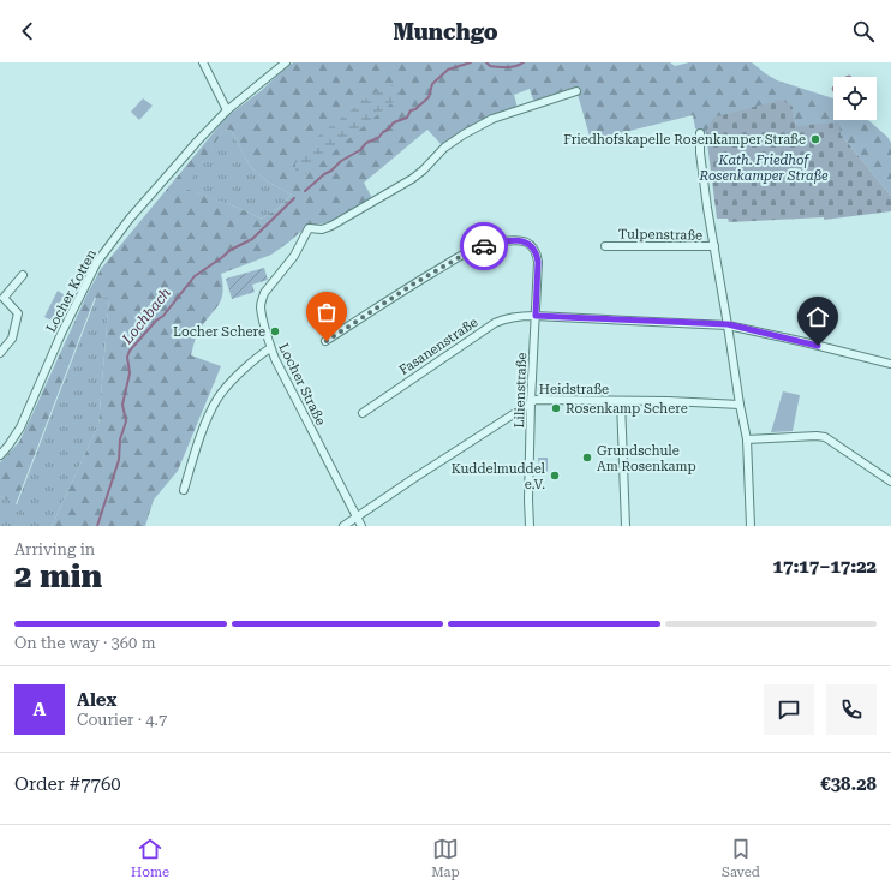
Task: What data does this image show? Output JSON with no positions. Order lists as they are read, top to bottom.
{
  "streets": {
    "street": [
      "Tulpenstraße",
      "Locher Kotten",
      "Fasanenstraße",
      "Locher Straße",
      "Heidstraße",
      "Lilienstraße"
    ]
  },
  "crossings": [
    ["Fasanenstraße", "Lilienstraße"],
    ["Locher Straße", "Heidstraße"],
    ["Heidstraße", "Lilienstraße"]
  ],
  "water": ["Lochbach"],
  "parks": ["Kath. Friedhof Rosenkamper Straße"],
  "places": [
    "Friedhofskapelle Rosenkamper Straße",
    "Locher Schere",
    "Rosenkamp Schere",
    "Grundschule Am Rosenkamp",
    "Kuddelmuddel e.V."
  ],
  "page": {
    "header": "Munchgo",
    "heading": ["2 min", "Arriving in", "17:17–17:22"],
    "panel": [
      "Alex",
      "Courier · 4.7",
      "Order #7760",
      "€38.28"
    ],
    "bar": "On the way · 360 m",
    "round": "A",
    "tabs": ["Home", "Map", "Saved"]
  }
}
